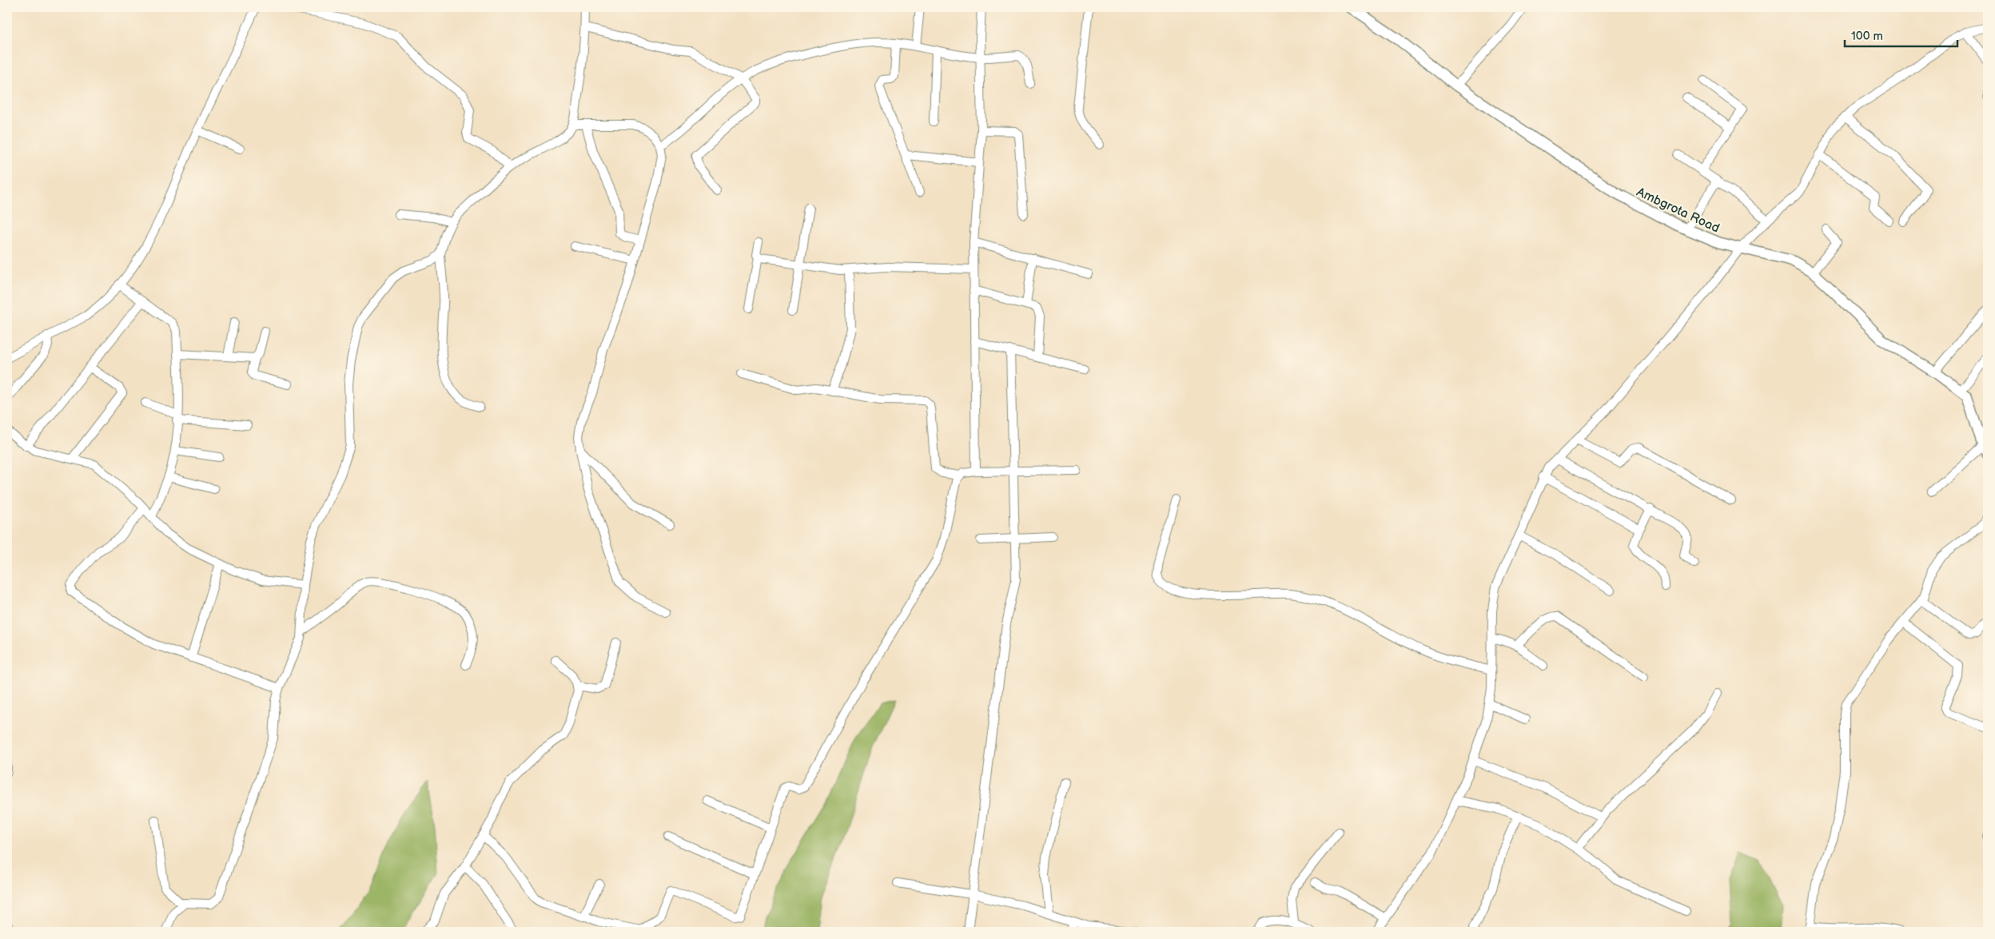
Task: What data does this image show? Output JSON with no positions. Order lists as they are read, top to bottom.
{
  "streets": {
    "main road": ["Ambgrota Road"]
  },
  "scale_bar": "100 m"
}
